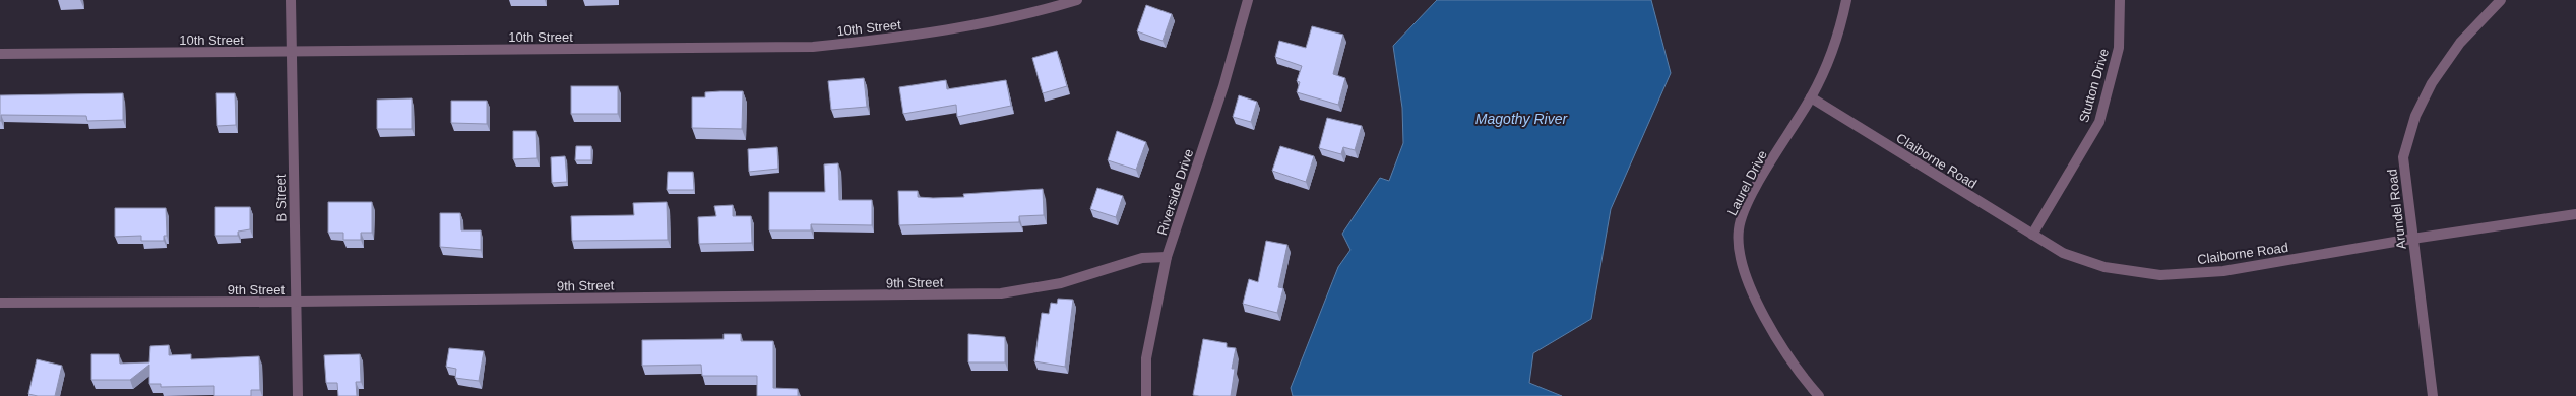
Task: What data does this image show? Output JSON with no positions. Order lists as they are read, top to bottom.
{
  "streets": {
    "street": [
      "10th Street",
      "Stutton Drive",
      "Claiborne Road",
      "Laurel Drive",
      "Riverside Drive",
      "B Street",
      "Arundel Road",
      "9th Street"
    ]
  },
  "crossings": [
    ["10th Street", "B Street"],
    ["Stutton Drive", "Claiborne Road"],
    ["Claiborne Road", "Laurel Drive"],
    ["Claiborne Road", "Arundel Road"],
    ["Riverside Drive", "9th Street"],
    ["B Street", "9th Street"]
  ],
  "water": ["Magothy River"]
}
